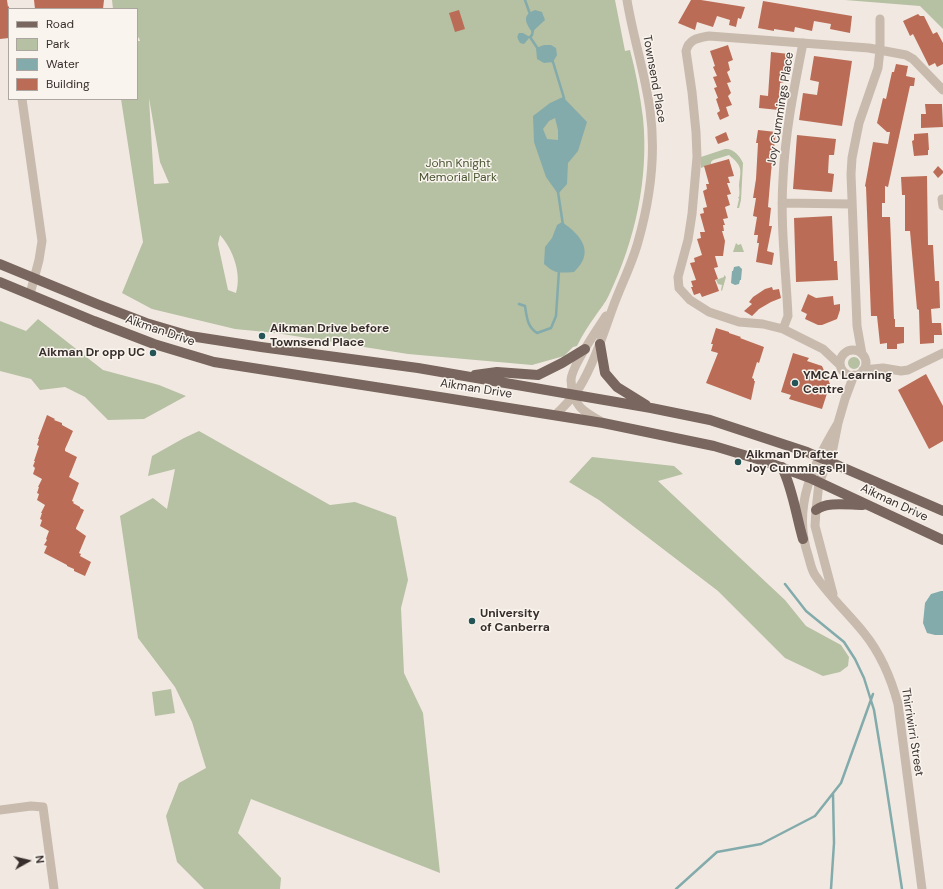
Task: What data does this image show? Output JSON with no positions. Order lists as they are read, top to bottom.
{
  "streets": {
    "main road": ["Aikman Drive"],
    "street": ["Townsend Place", "Joy Cummings Place", "Thirriwirri Street"]
  },
  "crossings": [
    ["Townsend Place", "Aikman Drive"],
    ["Aikman Drive", "Thirriwirri Street"]
  ],
  "parks": ["John Knight Memorial Park"],
  "places": [
    "Aikman Drive before Townsend Place",
    "Aikman Dr opp UC",
    "YMCA Learning Centre",
    "Aikman Dr after Joy Cummings Pl",
    "University of Canberra"
  ],
  "legend": [
    "Road",
    "Park",
    "Water",
    "Building"
  ],
  "north": "right"
}
